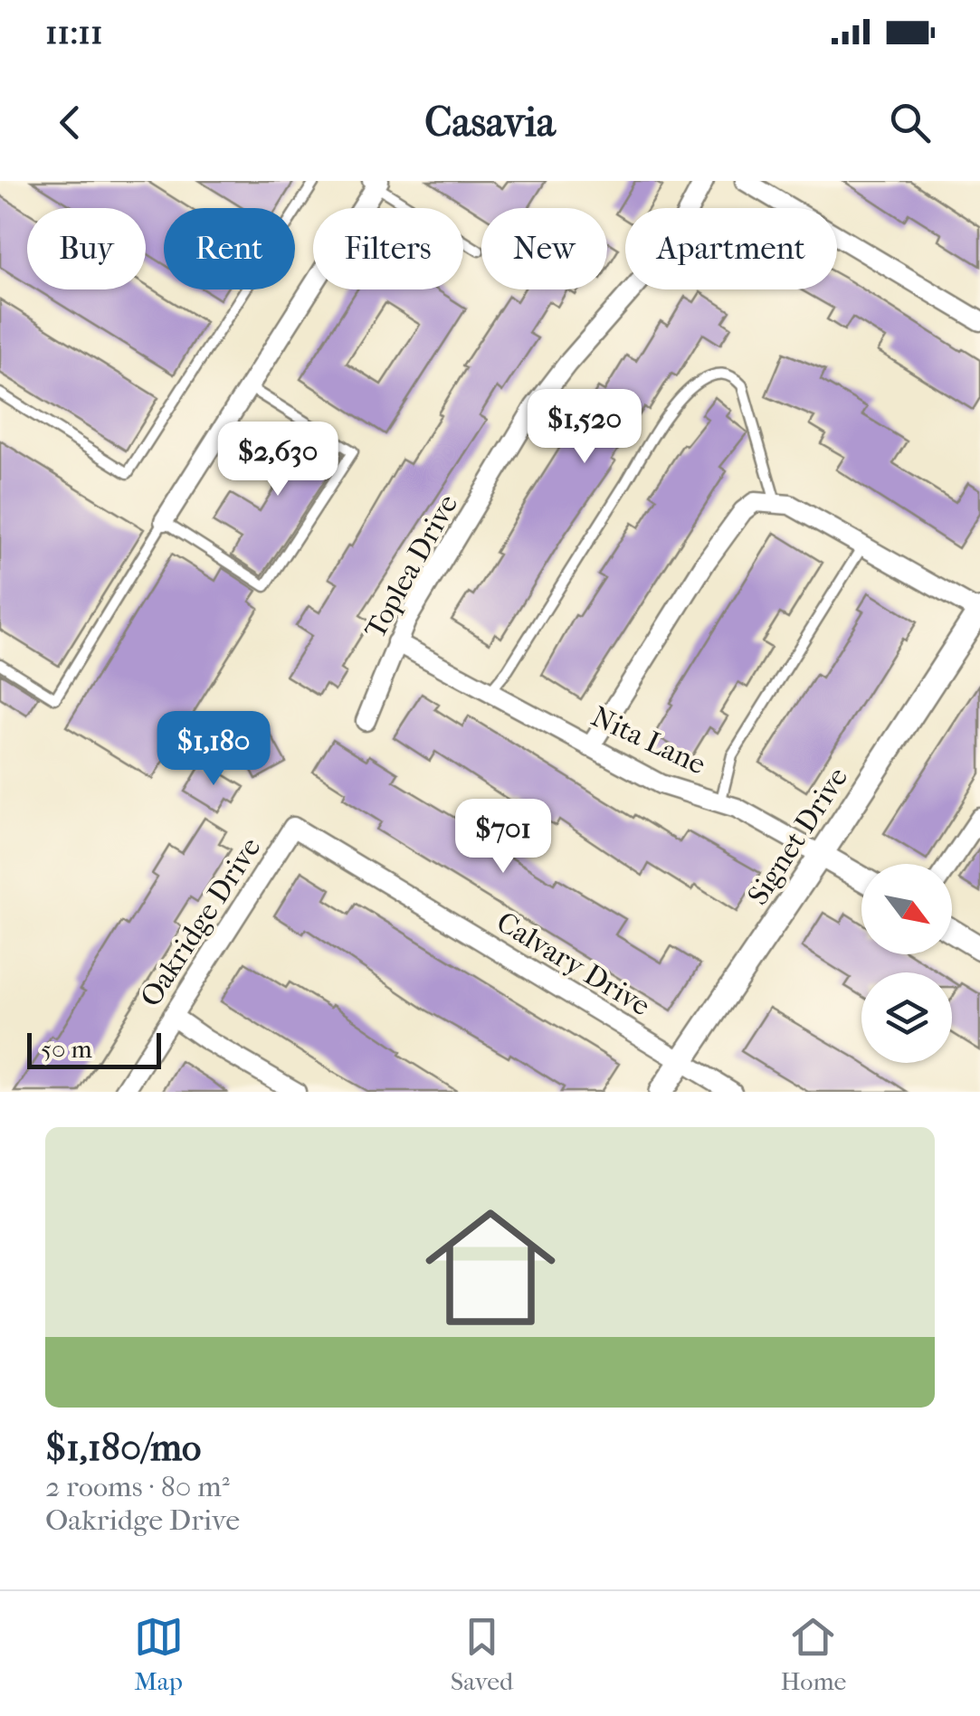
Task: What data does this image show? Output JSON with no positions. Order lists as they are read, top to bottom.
{
  "streets": {
    "street": [
      "Toplea Drive",
      "Nita Lane",
      "Signet Drive",
      "Oakridge Drive",
      "Calvary Drive"
    ]
  },
  "crossings": [
    ["Toplea Drive", "Nita Lane"],
    ["Nita Lane", "Signet Drive"],
    ["Signet Drive", "Calvary Drive"],
    ["Oakridge Drive", "Calvary Drive"]
  ],
  "scale_bar": "50 m",
  "north": "bottom right",
  "page": {
    "status": "11:11",
    "header": "Casavia",
    "chip": [
      "Buy",
      "Rent",
      "Filters",
      "New",
      "Apartment"
    ],
    "price": [
      "$1,520",
      "$2,630",
      "$1,180",
      "$701"
    ],
    "scale": "50 m",
    "list": [
      {
        "name": "$1,180/mo",
        "note": "2 rooms · 80 m² · Oakridge Drive"
      }
    ],
    "tabs": ["Map", "Saved", "Home"]
  }
}
